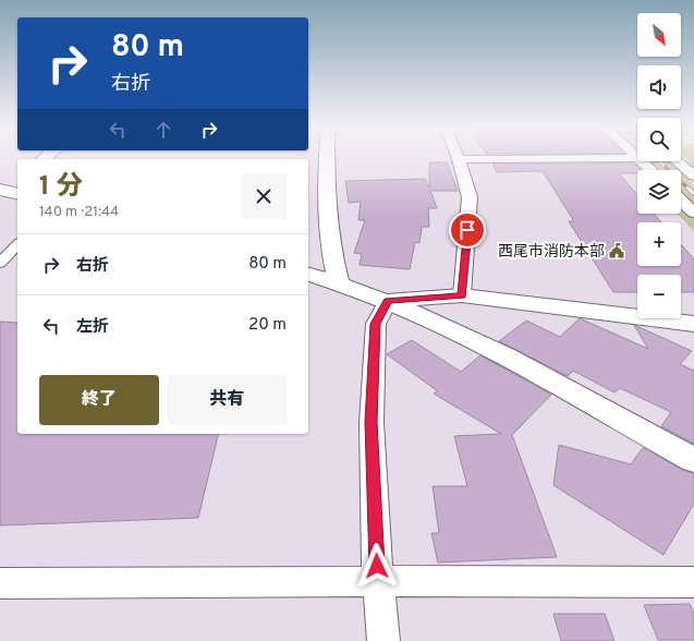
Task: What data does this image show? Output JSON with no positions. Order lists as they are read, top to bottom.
{
  "places": {
    "public building": ["西尾市消防本部"]
  },
  "north": "bottom right",
  "page": {
    "map_buttons": ["+", "−"],
    "turn": ["80 m", "右折"],
    "heading": ["1 分", "140 m · 21:44"],
    "list": [
      {
        "name": "右折",
        "value": "80 m"
      },
      {
        "name": "左折",
        "value": "20 m"
      }
    ],
    "buttons": ["終了", "共有"]
  }
}
